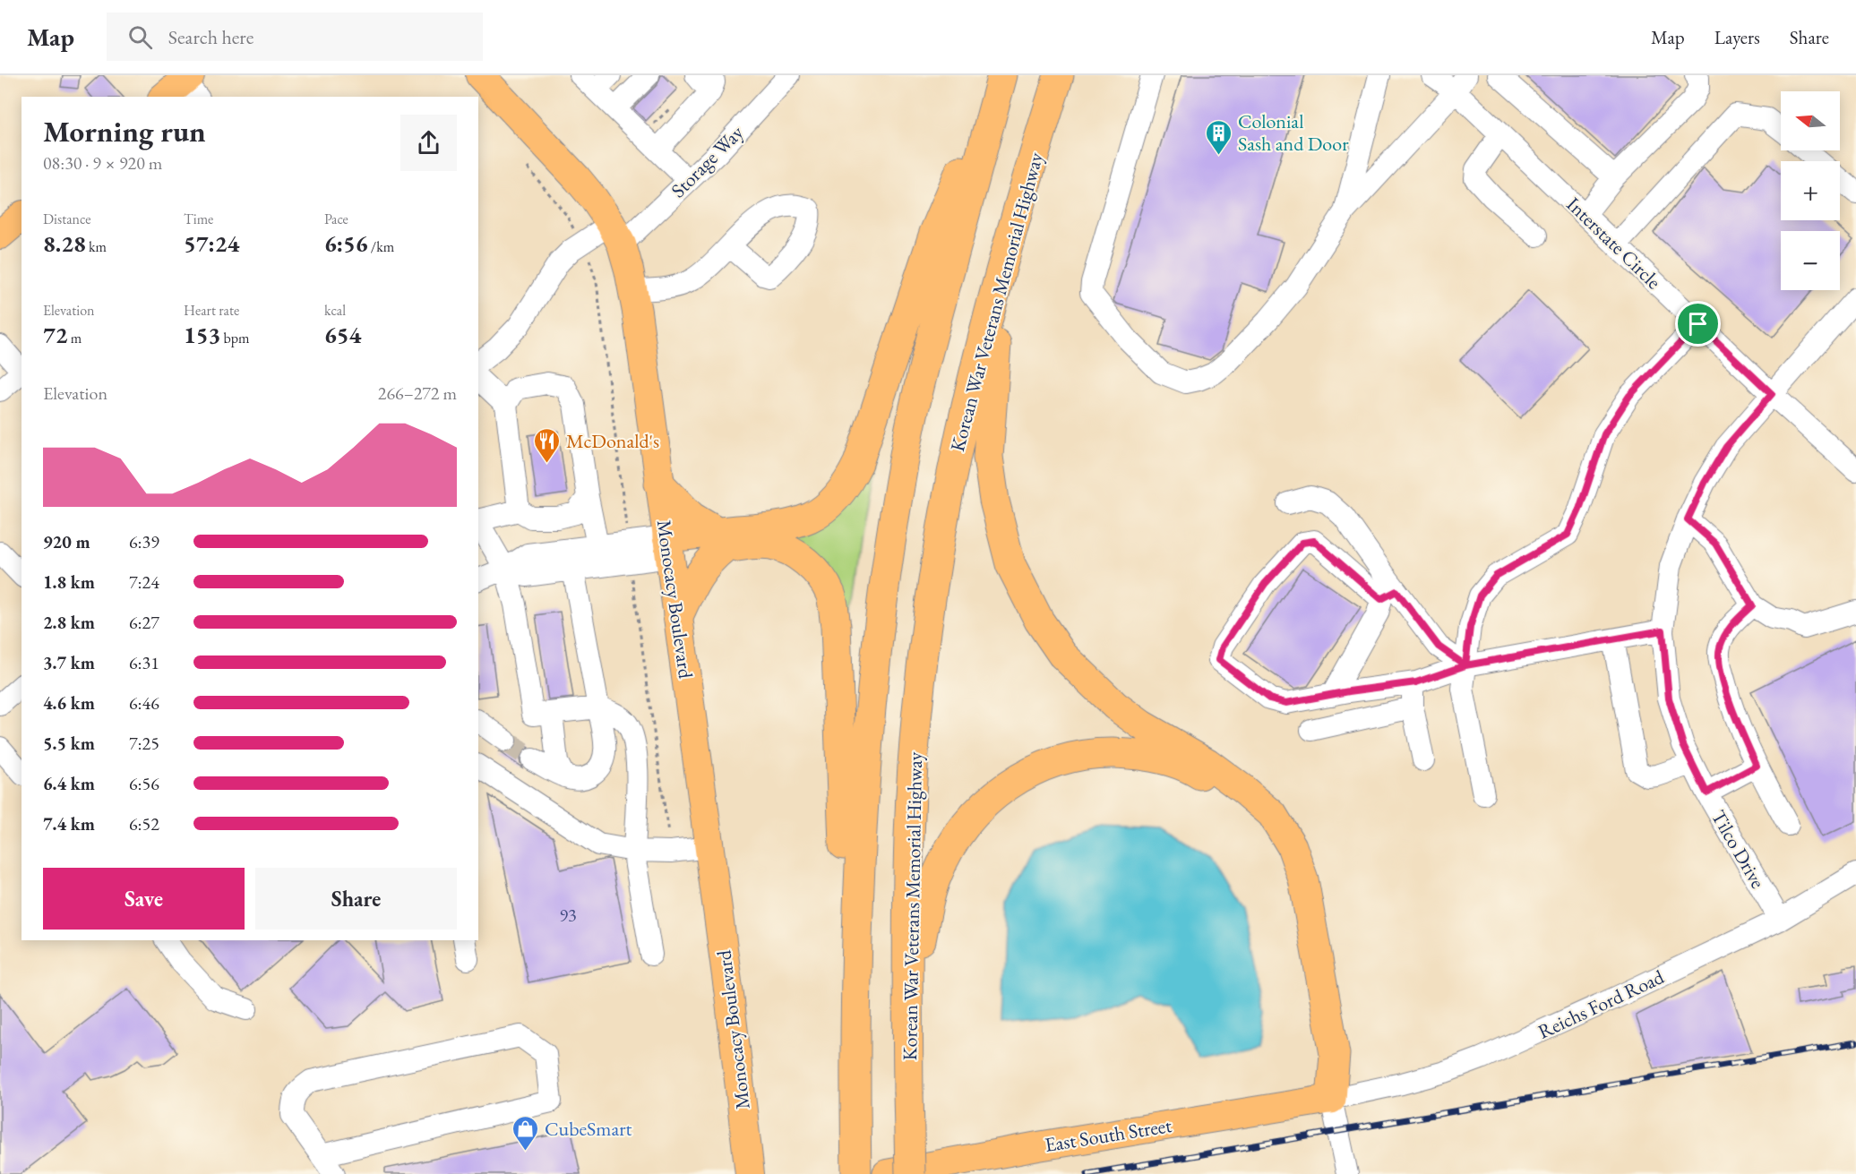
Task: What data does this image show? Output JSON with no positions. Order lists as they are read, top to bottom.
{
  "streets": {
    "highway": ["Korean War Veterans Memorial Highway"],
    "main road": ["Monocacy Boulevard", "East South Street"],
    "street": [
      "Storage Way",
      "Interstate Circle",
      "Tilco Drive",
      "Reichs Ford Road"
    ]
  },
  "crossings": [
    ["Storage Way", "Monocacy Boulevard"],
    ["Interstate Circle", "Tilco Drive"],
    ["Tilco Drive", "Reichs Ford Road"],
    ["Reichs Ford Road", "East South Street"]
  ],
  "places": {
    "building": ["Colonial Sash and Door"],
    "restaurant": ["McDonald's"],
    "shop": ["CubeSmart"]
  },
  "house_numbers": ["93"],
  "north": "left",
  "page": {
    "header": "Map",
    "search": "Search here",
    "nav": ["Map", "Layers", "Share"],
    "map_buttons": ["+", "−"],
    "heading": ["Morning run", "08:30 · 9 × 920 m"],
    "stats": [
      ["Distance", "8.28 km"],
      ["Time", "57:24"],
      ["Pace", "6:56 /km"],
      ["Elevation", "72 m"],
      ["Heart rate", "153 bpm"],
      ["kcal", "654"]
    ],
    "chart": ["Elevation", "266–272 m"],
    "list": [
      {
        "name": "920 m",
        "note": "6:39"
      },
      {
        "name": "1.8 km",
        "note": "7:24"
      },
      {
        "name": "2.8 km",
        "note": "6:27"
      },
      {
        "name": "3.7 km",
        "note": "6:31"
      },
      {
        "name": "4.6 km",
        "note": "6:46"
      },
      {
        "name": "5.5 km",
        "note": "7:25"
      },
      {
        "name": "6.4 km",
        "note": "6:56"
      },
      {
        "name": "7.4 km",
        "note": "6:52"
      }
    ],
    "buttons": ["Save", "Share"]
  }
}
